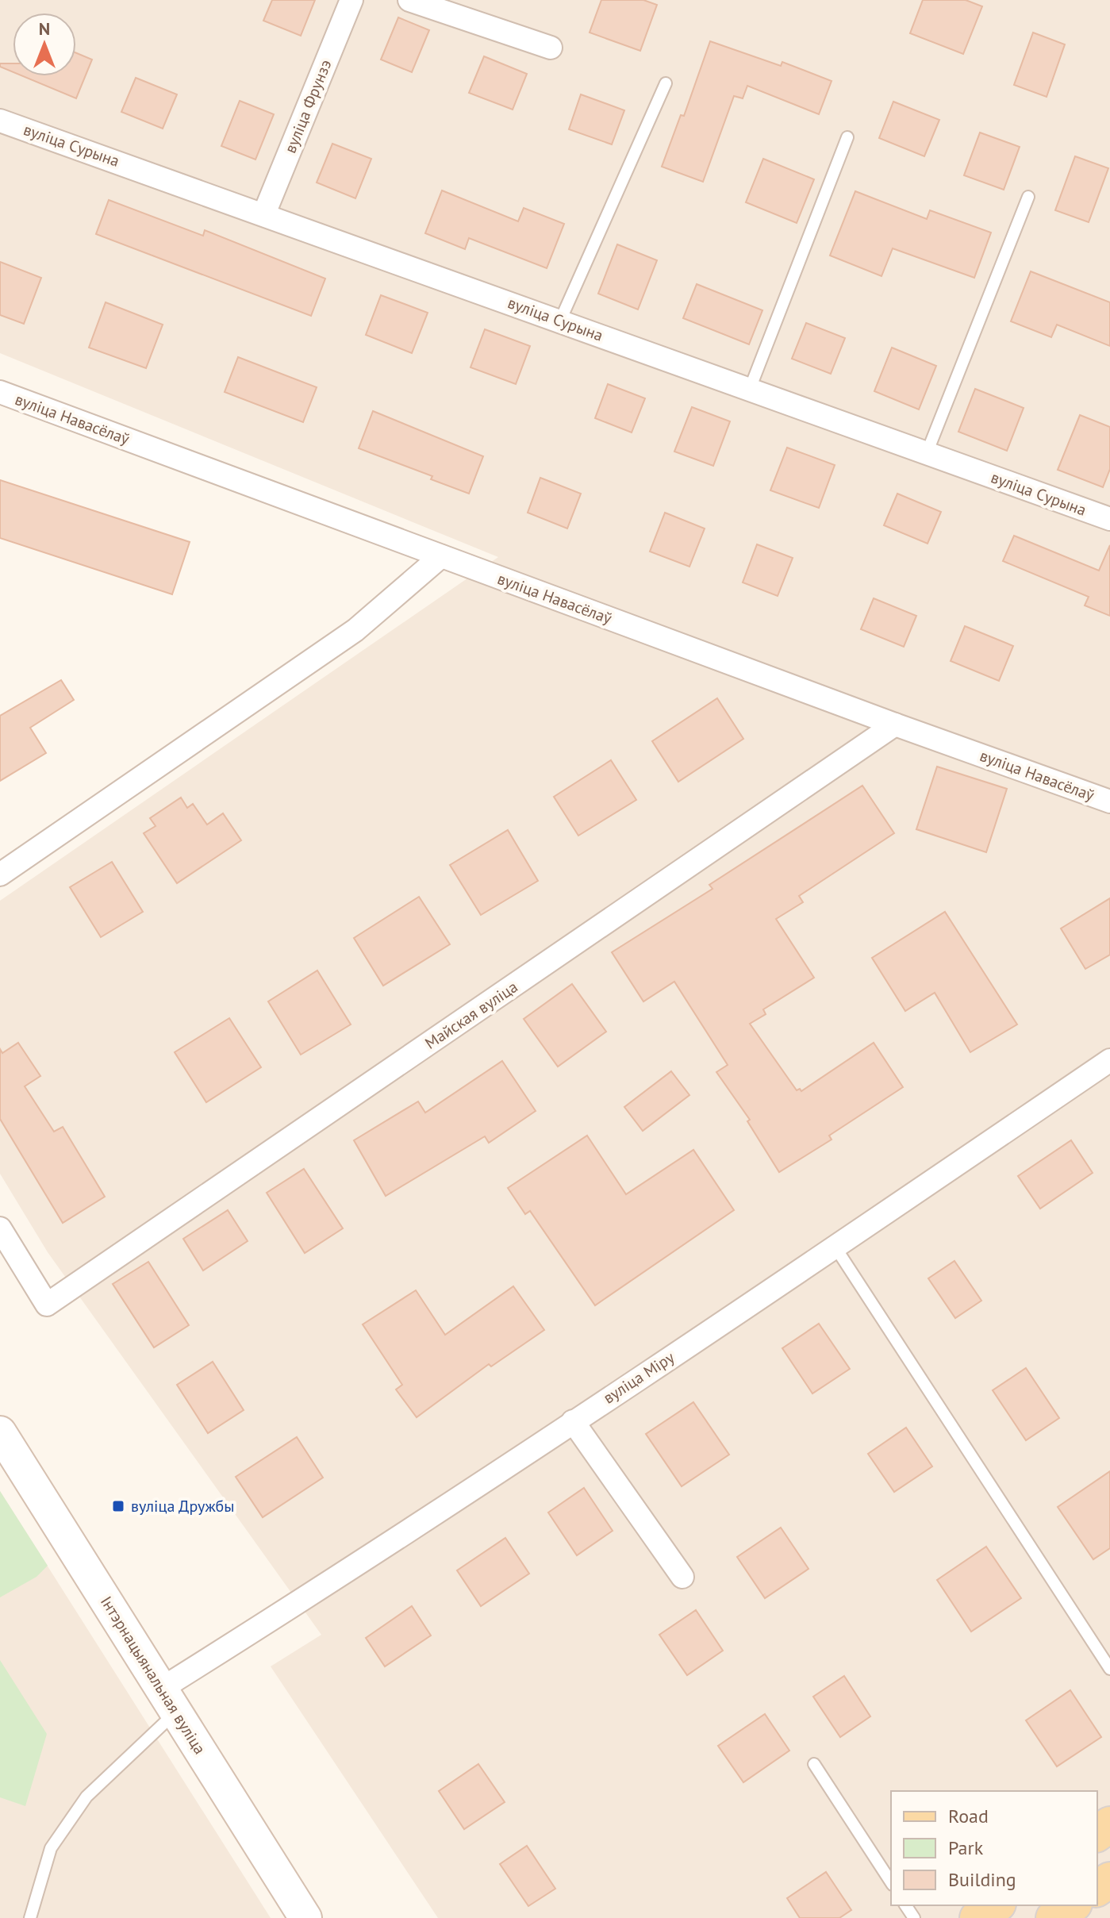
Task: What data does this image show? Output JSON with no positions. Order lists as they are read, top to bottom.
{
  "streets": {
    "main road": ["Інтэрнацыянальная вуліца"],
    "street": [
      "вуліца Фрунзэ",
      "вуліца Сурына",
      "вуліца Навасёлаў",
      "Майская вуліца",
      "вуліца Міру"
    ]
  },
  "crossings": [
    ["вуліца Фрунзэ", "вуліца Сурына"],
    ["вуліца Навасёлаў", "Майская вуліца"],
    ["вуліца Міру", "Інтэрнацыянальная вуліца"]
  ],
  "places": {
    "transit": ["вуліца Дружбы"]
  },
  "legend": ["Road", "Park", "Building"],
  "north": "top"
}
